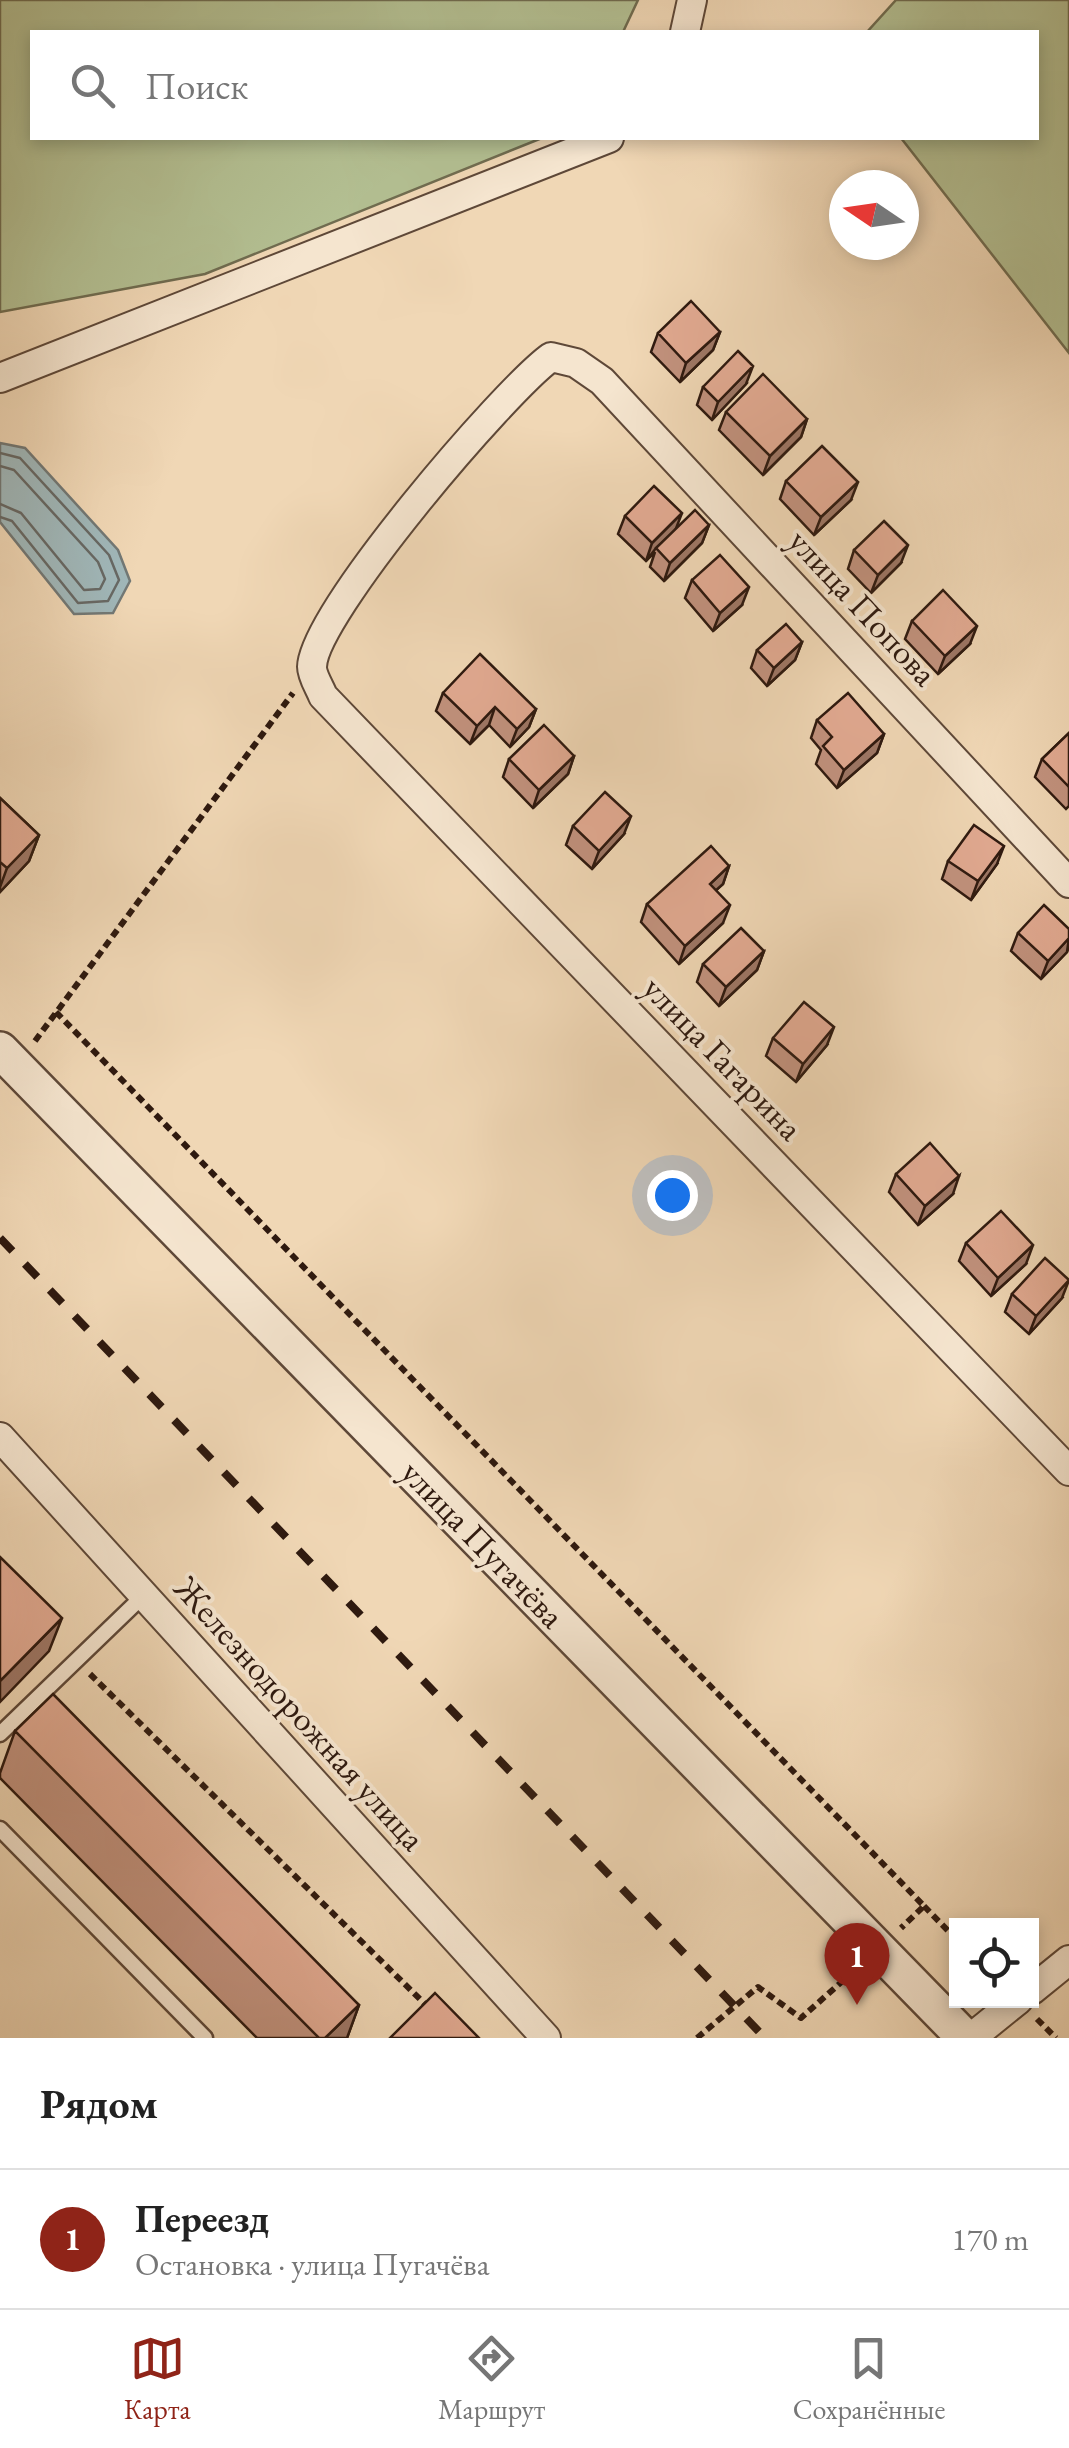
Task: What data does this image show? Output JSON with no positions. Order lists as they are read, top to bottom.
{
  "streets": {
    "street": [
      "улица Попова",
      "улица Гагарина",
      "улица Пугачёва",
      "Железнодорожная улица"
    ]
  },
  "crossings": [
    ["улица Попова", "улица Гагарина"]
  ],
  "north": "left",
  "page": {
    "search": "Поиск",
    "pins": "1",
    "heading": "Рядом",
    "list": [
      {
        "mark": "1",
        "name": "Переезд",
        "note": "Остановка · улица Пугачёва",
        "value": "170 m"
      }
    ],
    "nav": ["Карта", "Маршрут", "Сохранённые"]
  }
}
